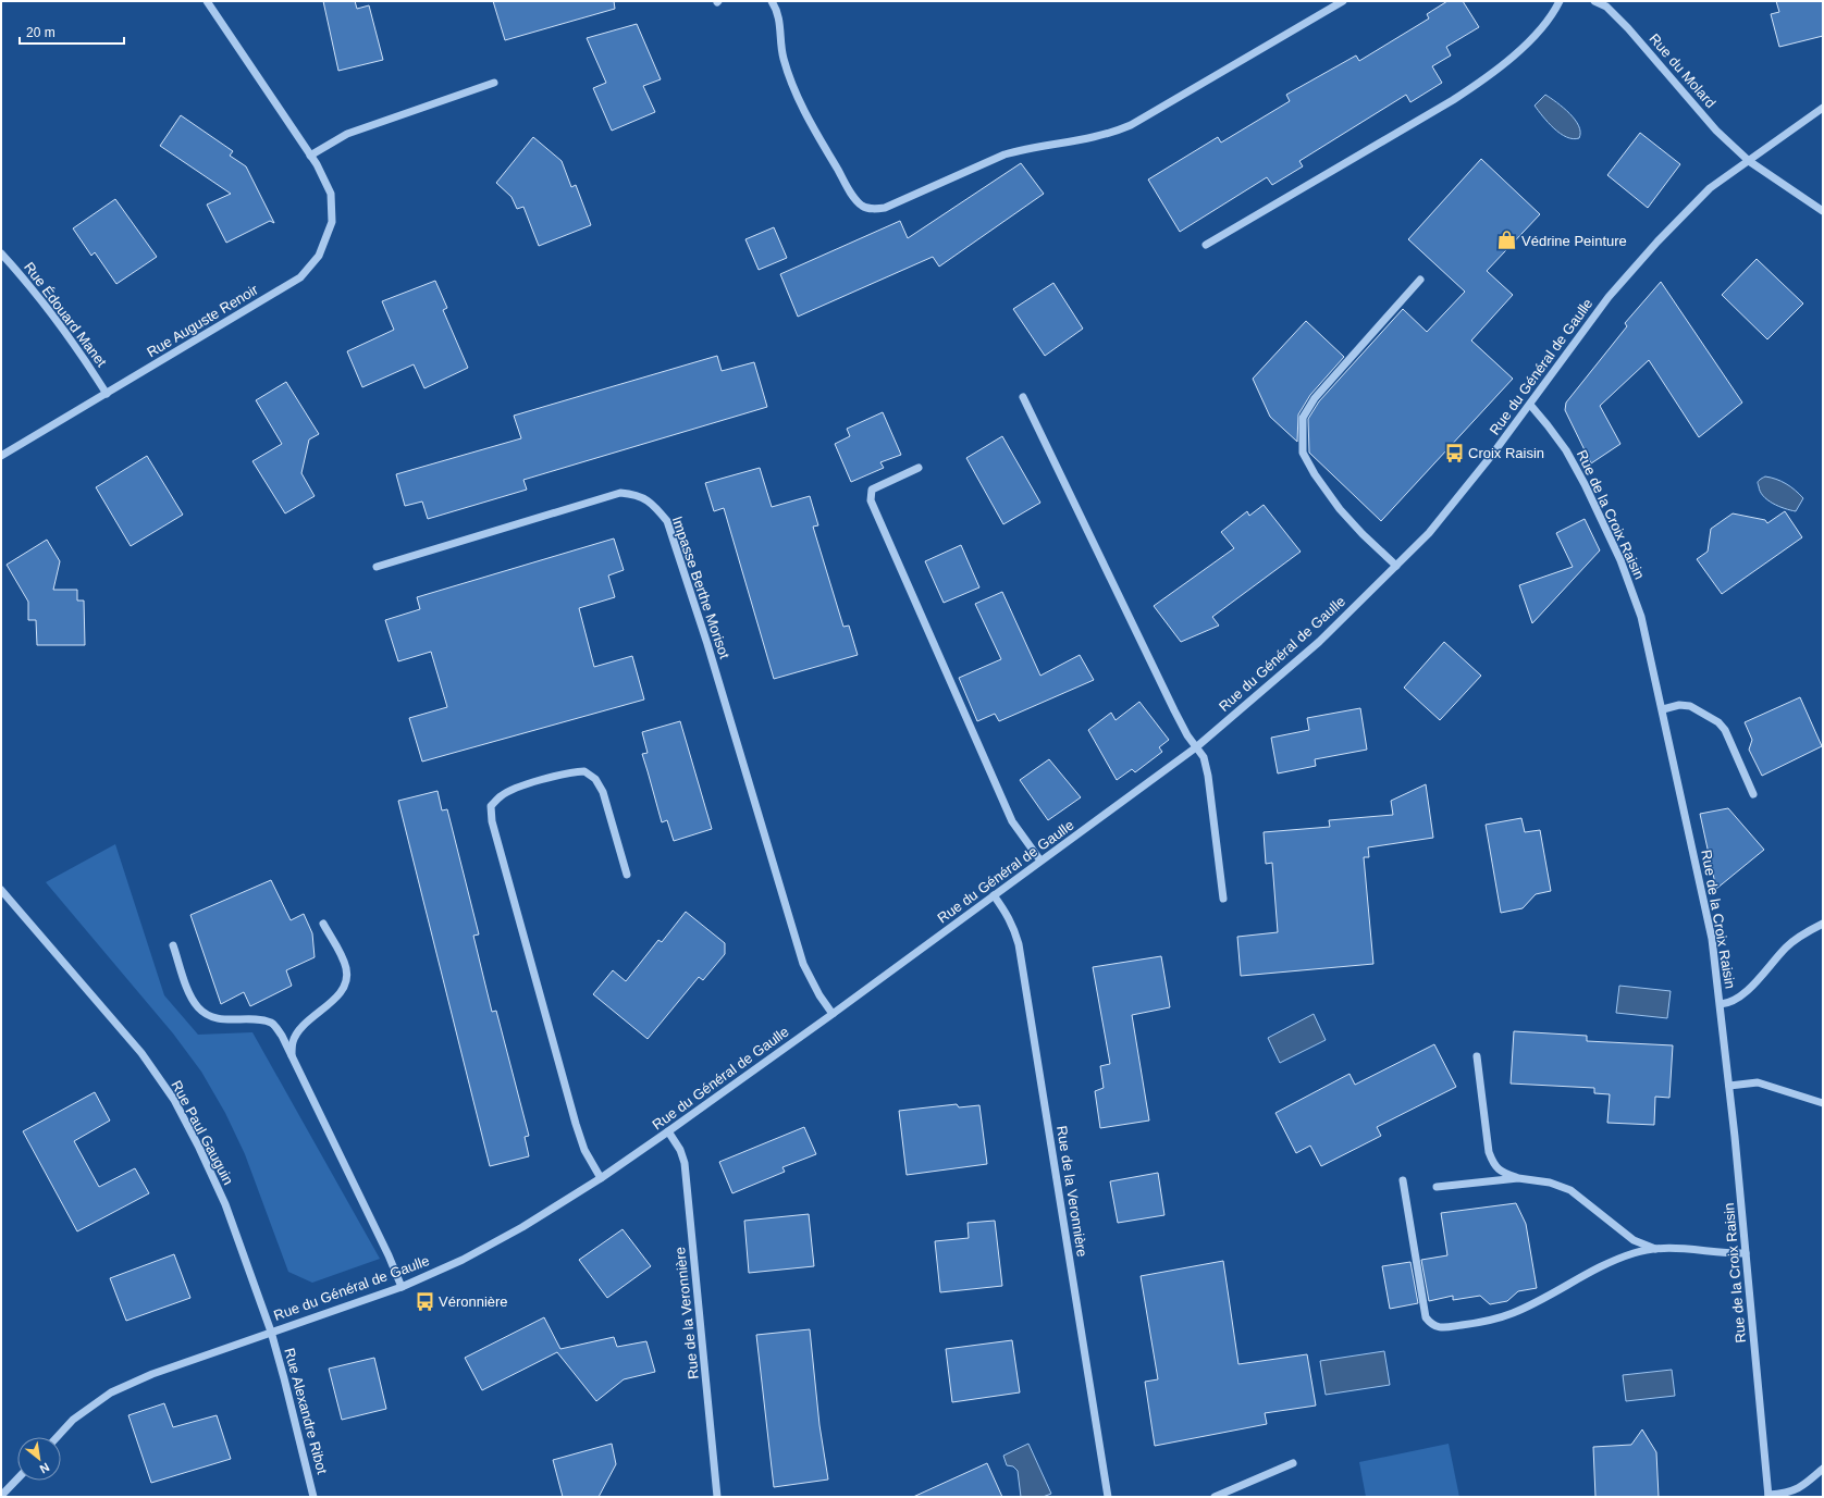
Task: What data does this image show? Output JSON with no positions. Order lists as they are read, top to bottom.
{
  "streets": {
    "street": [
      "Rue du Molard",
      "Rue Édouard Manet",
      "Rue Auguste Renoir",
      "Rue du Général de Gaulle",
      "Rue de la Croix Raisin",
      "Impasse Berthe Morisot",
      "Rue Paul Gauguin",
      "Rue de la Veronnière",
      "Rue Alexandre Ribot"
    ]
  },
  "crossings": [
    ["Rue du Molard", "Rue du Général de Gaulle"],
    ["Rue Édouard Manet", "Rue Auguste Renoir"],
    ["Rue du Général de Gaulle", "Rue de la Croix Raisin"],
    ["Rue du Général de Gaulle", "Impasse Berthe Morisot"],
    ["Rue du Général de Gaulle", "Rue Paul Gauguin"],
    ["Rue du Général de Gaulle", "Rue de la Veronnière"],
    ["Rue du Général de Gaulle", "Rue Alexandre Ribot"],
    ["Rue Paul Gauguin", "Rue Alexandre Ribot"]
  ],
  "places": {
    "shop": ["Védrine Peinture"],
    "bus stop": ["Croix Raisin", "Véronnière"]
  },
  "scale_bar": "20 m",
  "north": "bottom right"
}
